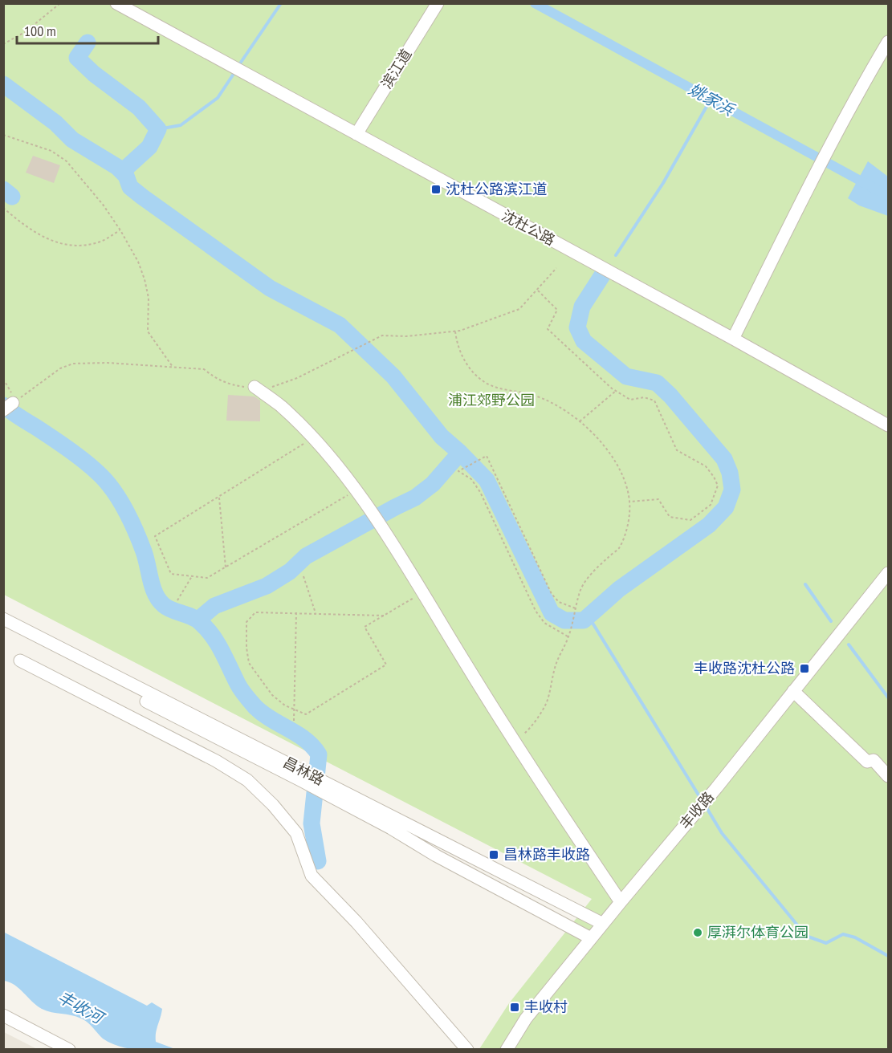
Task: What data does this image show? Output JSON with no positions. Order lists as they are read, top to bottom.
{
  "streets": {
    "street": [
      "滨江道",
      "沈杜公路",
      "昌林路",
      "丰收路"
    ]
  },
  "crossings": [
    ["滨江道", "沈杜公路"],
    ["昌林路", "丰收路"]
  ],
  "water": ["姚家浜", "丰收河"],
  "parks": ["浦江郊野公园"],
  "places": {
    "transit": [
      "沈杜公路滨江道",
      "丰收路沈杜公路",
      "昌林路丰收路",
      "丰收村"
    ],
    "other": ["厚湃尔体育公园"]
  },
  "scale_bar": "100 m"
}
